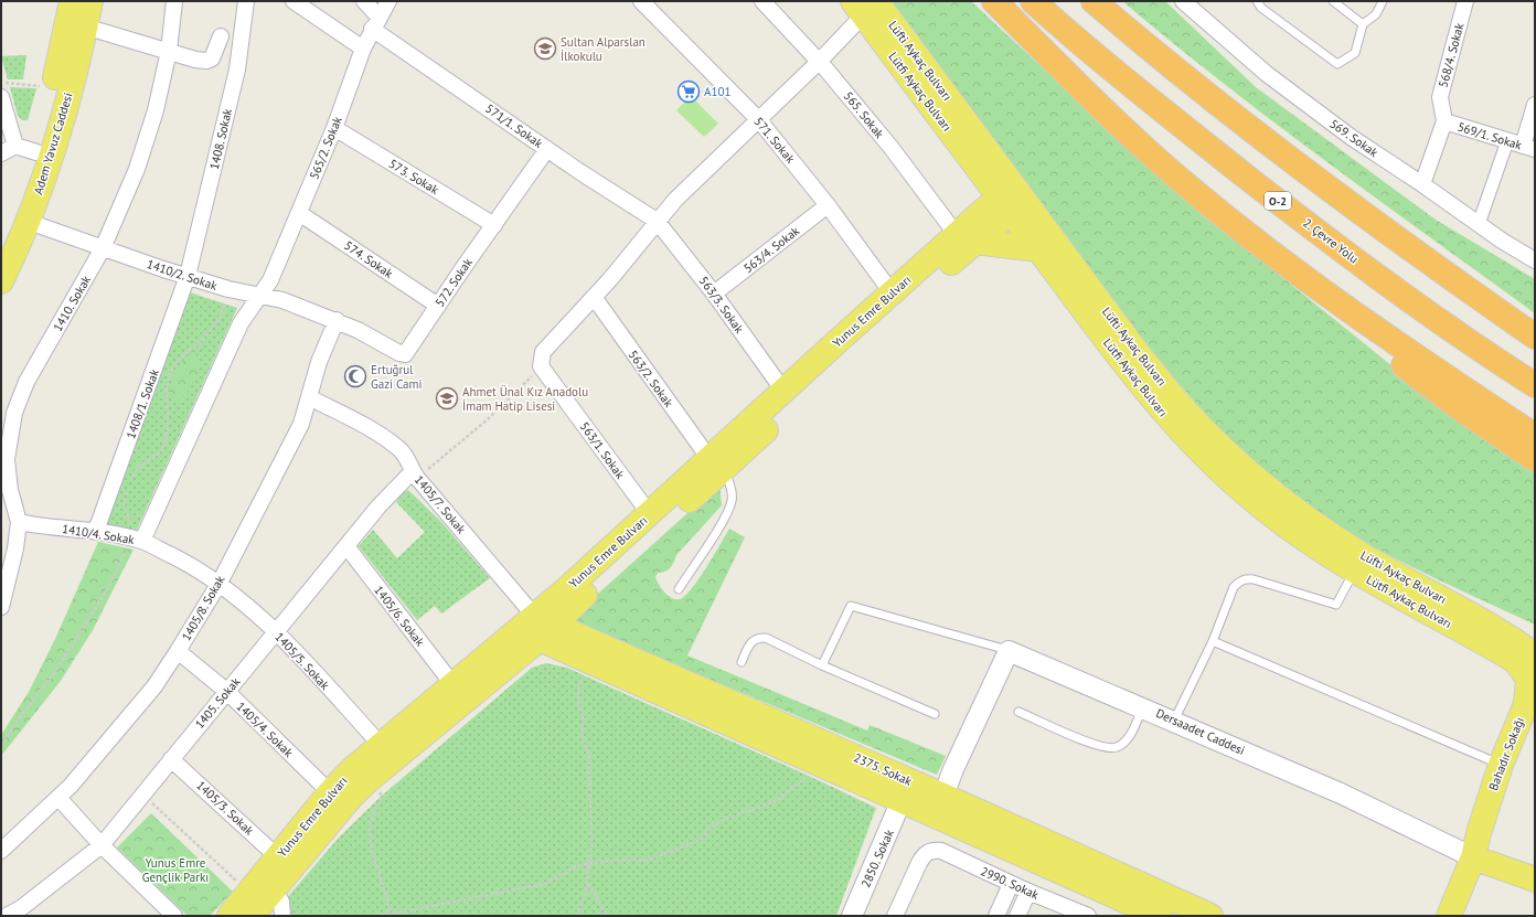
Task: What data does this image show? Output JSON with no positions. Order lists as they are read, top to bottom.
{
  "streets": {
    "highway": ["O-2", "2. Çevre Yolu"],
    "main road": [
      "Lüfti Aykaç Bulvarı",
      "Lütfi Aykaç Bulvarı",
      "Adem Yavuz Caddesi",
      "Yunus Emre Bulvarı",
      "Dersaadet Caddesi",
      "Bahadır Sokağı",
      "2375. Sokak"
    ],
    "street": [
      "568/4. Sokak",
      "565. Sokak",
      "571/1. Sokak",
      "569/1. Sokak",
      "569. Sokak",
      "1408. Sokak",
      "571. Sokak",
      "565/2. Sokak",
      "573. Sokak",
      "563/4. Sokak",
      "574. Sokak",
      "1410/2. Sokak",
      "572. Sokak",
      "1410. Sokak",
      "563/3. Sokak",
      "563/2. Sokak",
      "1408/1. Sokak",
      "563/1. Sokak",
      "1405/7. Sokak",
      "1410/4. Sokak",
      "1405/8. Sokak",
      "1405/6. Sokak",
      "1405/5. Sokak",
      "1405. Sokak",
      "1405/4. Sokak",
      "1405/3. Sokak",
      "2850. Sokak",
      "2990. Sokak"
    ]
  },
  "crossings": [
    ["568/4. Sokak", "569/1. Sokak"],
    ["568/4. Sokak", "569. Sokak"],
    ["Lüfti Aykaç Bulvarı", "Lütfi Aykaç Bulvarı"],
    ["Lüfti Aykaç Bulvarı", "Yunus Emre Bulvarı"],
    ["Lütfi Aykaç Bulvarı", "Yunus Emre Bulvarı"],
    ["Lütfi Aykaç Bulvarı", "Bahadır Sokağı"],
    ["565. Sokak", "Yunus Emre Bulvarı"],
    ["571/1. Sokak", "565/2. Sokak"],
    ["571/1. Sokak", "572. Sokak"],
    ["571/1. Sokak", "563/3. Sokak"],
    ["1408. Sokak", "1410/2. Sokak"],
    ["1408. Sokak", "1408/1. Sokak"],
    ["571. Sokak", "563/4. Sokak"],
    ["571. Sokak", "Yunus Emre Bulvarı"],
    ["Adem Yavuz Caddesi", "1410/2. Sokak"],
    ["565/2. Sokak", "573. Sokak"],
    ["565/2. Sokak", "574. Sokak"],
    ["565/2. Sokak", "1410/2. Sokak"],
    ["565/2. Sokak", "1410/4. Sokak"],
    ["573. Sokak", "572. Sokak"],
    ["563/4. Sokak", "563/3. Sokak"],
    ["574. Sokak", "572. Sokak"],
    ["1410/2. Sokak", "572. Sokak"],
    ["1410/2. Sokak", "1410. Sokak"],
    ["1410/2. Sokak", "1408/1. Sokak"],
    ["1410/2. Sokak", "1405/8. Sokak"],
    ["572. Sokak", "1405/8. Sokak"],
    ["1410. Sokak", "1410/4. Sokak"],
    ["563/3. Sokak", "Yunus Emre Bulvarı"],
    ["Yunus Emre Bulvarı", "563/2. Sokak"],
    ["Yunus Emre Bulvarı", "563/1. Sokak"],
    ["Yunus Emre Bulvarı", "1405/7. Sokak"],
    ["Yunus Emre Bulvarı", "1405/6. Sokak"],
    ["Yunus Emre Bulvarı", "1405/5. Sokak"],
    ["Yunus Emre Bulvarı", "1405/4. Sokak"],
    ["Yunus Emre Bulvarı", "2375. Sokak"],
    ["Yunus Emre Bulvarı", "1405/3. Sokak"],
    ["1408/1. Sokak", "1410/4. Sokak"],
    ["1405/7. Sokak", "1405/8. Sokak"],
    ["1405/7. Sokak", "1405. Sokak"],
    ["1405/7. Sokak", "2375. Sokak"],
    ["1410/4. Sokak", "1405/8. Sokak"],
    ["1410/4. Sokak", "1405/5. Sokak"],
    ["1405/8. Sokak", "1405/5. Sokak"],
    ["1405/8. Sokak", "1405/4. Sokak"],
    ["1405/6. Sokak", "1405. Sokak"],
    ["1405/5. Sokak", "1405. Sokak"],
    ["1405. Sokak", "1405/4. Sokak"],
    ["1405. Sokak", "1405/3. Sokak"],
    ["Dersaadet Caddesi", "Bahadır Sokağı"],
    ["2375. Sokak", "2850. Sokak"]
  ],
  "parks": ["Yunus Emre Gençlik Parkı"],
  "places": {
    "school or university": ["Sultan Alparslan İlkokulu", "Ahmet Ünal Kız Anadolu İmam Hatip Lisesi"],
    "supermarket": ["A101"],
    "mosque": ["Ertuğrul Gazi Cami"]
  }
}
